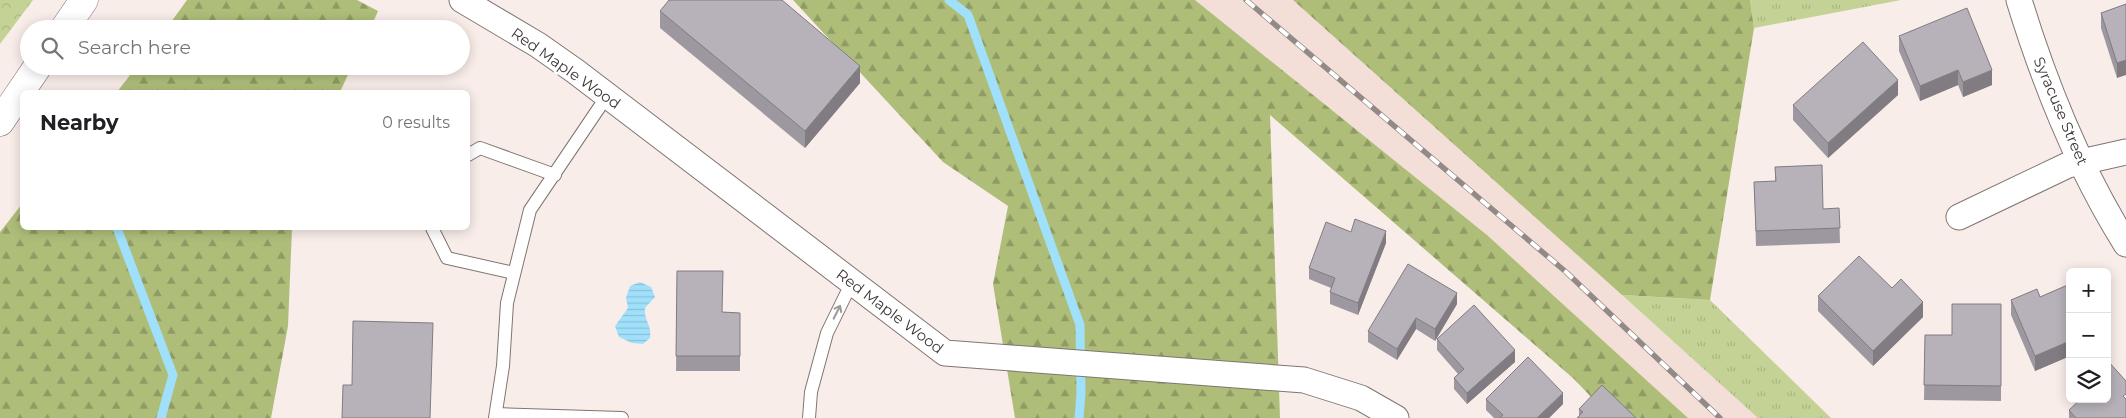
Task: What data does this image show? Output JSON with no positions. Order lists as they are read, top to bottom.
{
  "streets": {
    "street": ["Red Maple Wood", "Syracuse Street"]
  },
  "page": {
    "search": "Search here",
    "heading": ["Nearby", "0 results"],
    "map_buttons": ["+", "−"]
  }
}
